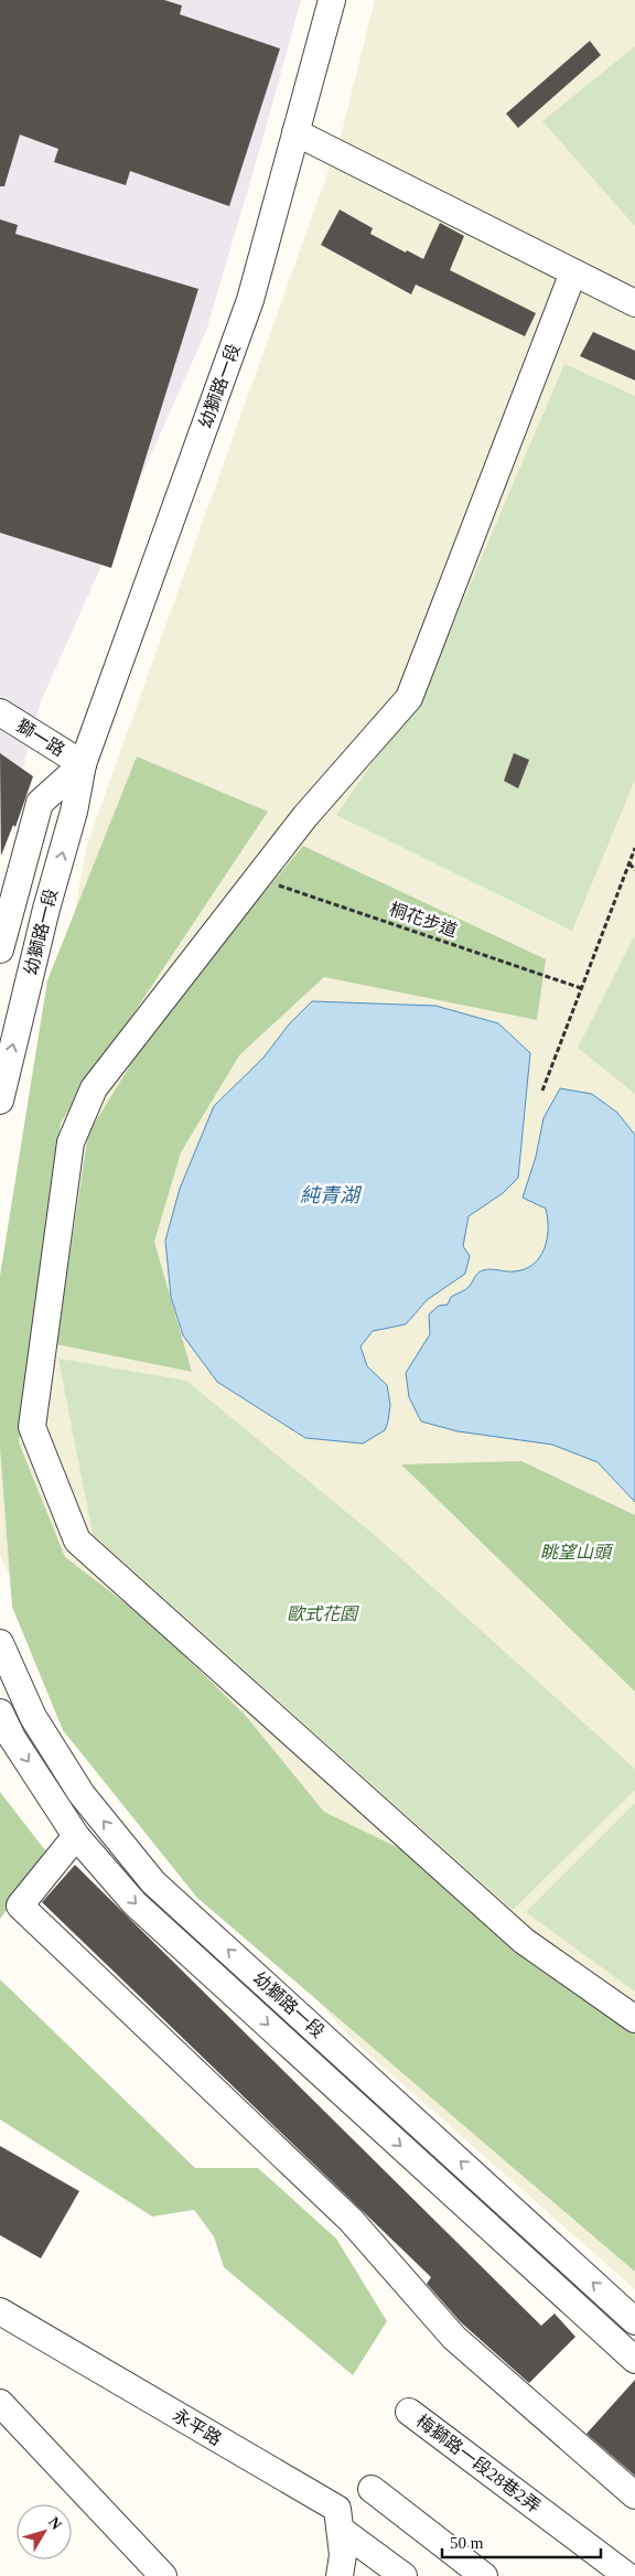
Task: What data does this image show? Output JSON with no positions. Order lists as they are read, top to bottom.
{
  "streets": {
    "street": [
      "幼獅路一段",
      "獅一路",
      "永平路",
      "梅獅路一段28巷2弄"
    ],
    "path": ["桐花步道"]
  },
  "crossings": [
    ["幼獅路一段", "獅一路"]
  ],
  "water": ["純青湖"],
  "parks": ["眺望山頭", "歐式花園"],
  "scale_bar": "50 m",
  "north": "top right"
}
